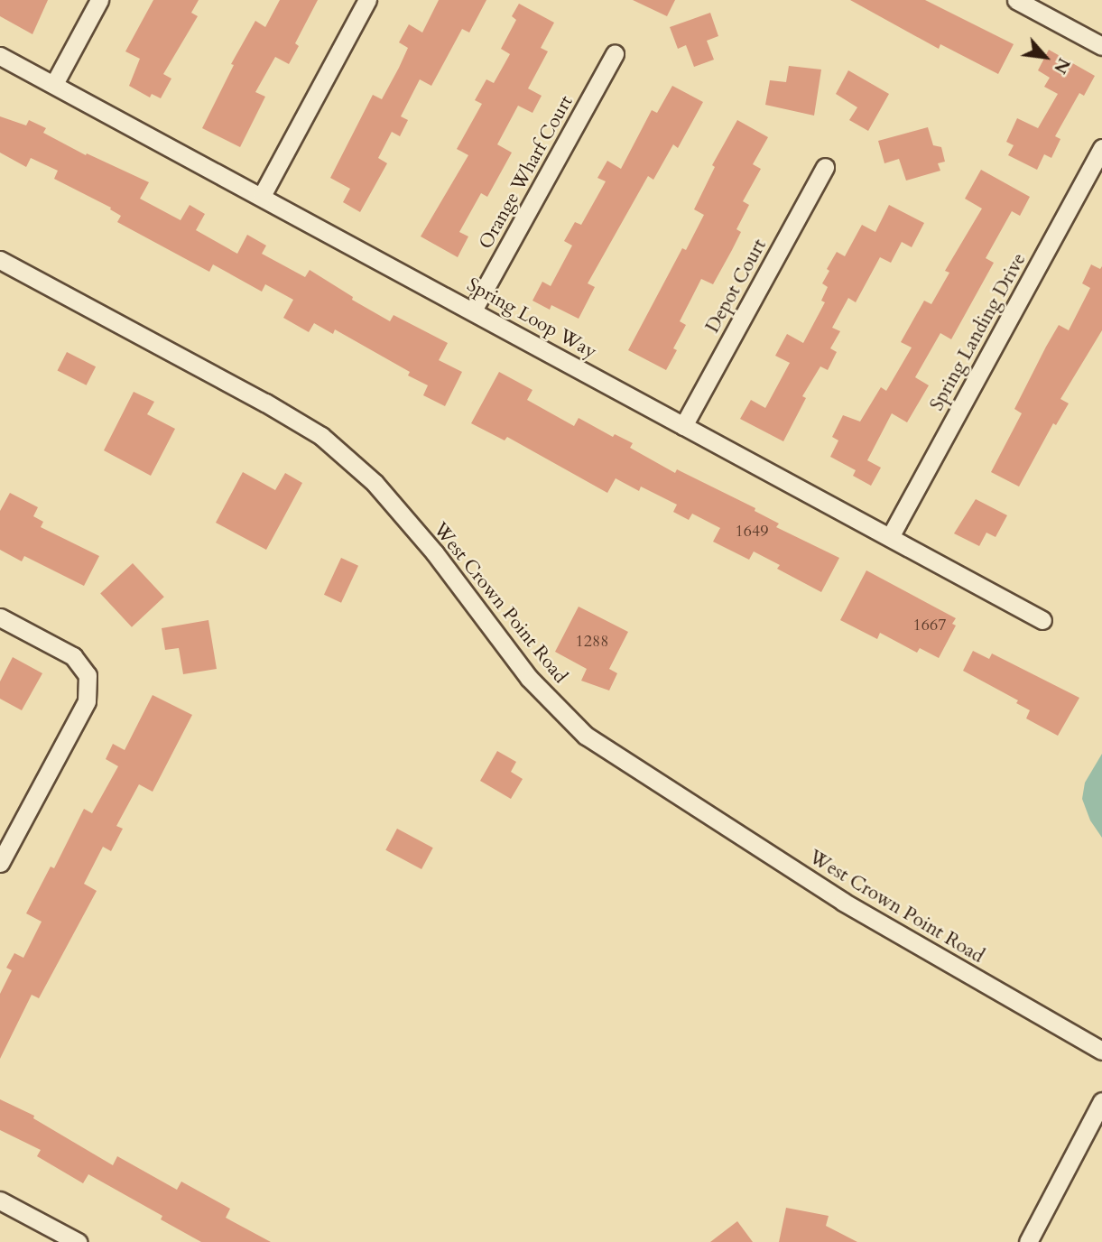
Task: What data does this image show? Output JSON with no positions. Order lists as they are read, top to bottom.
{
  "streets": {
    "street": [
      "Orange Wharf Court",
      "Depot Court",
      "Spring Loop Way",
      "Spring Landing Drive",
      "West Crown Point Road"
    ]
  },
  "crossings": [
    ["Orange Wharf Court", "Spring Loop Way"],
    ["Depot Court", "Spring Loop Way"],
    ["Spring Loop Way", "Spring Landing Drive"]
  ],
  "house_numbers": ["1649", "1667", "1288"],
  "north": "bottom right"
}
